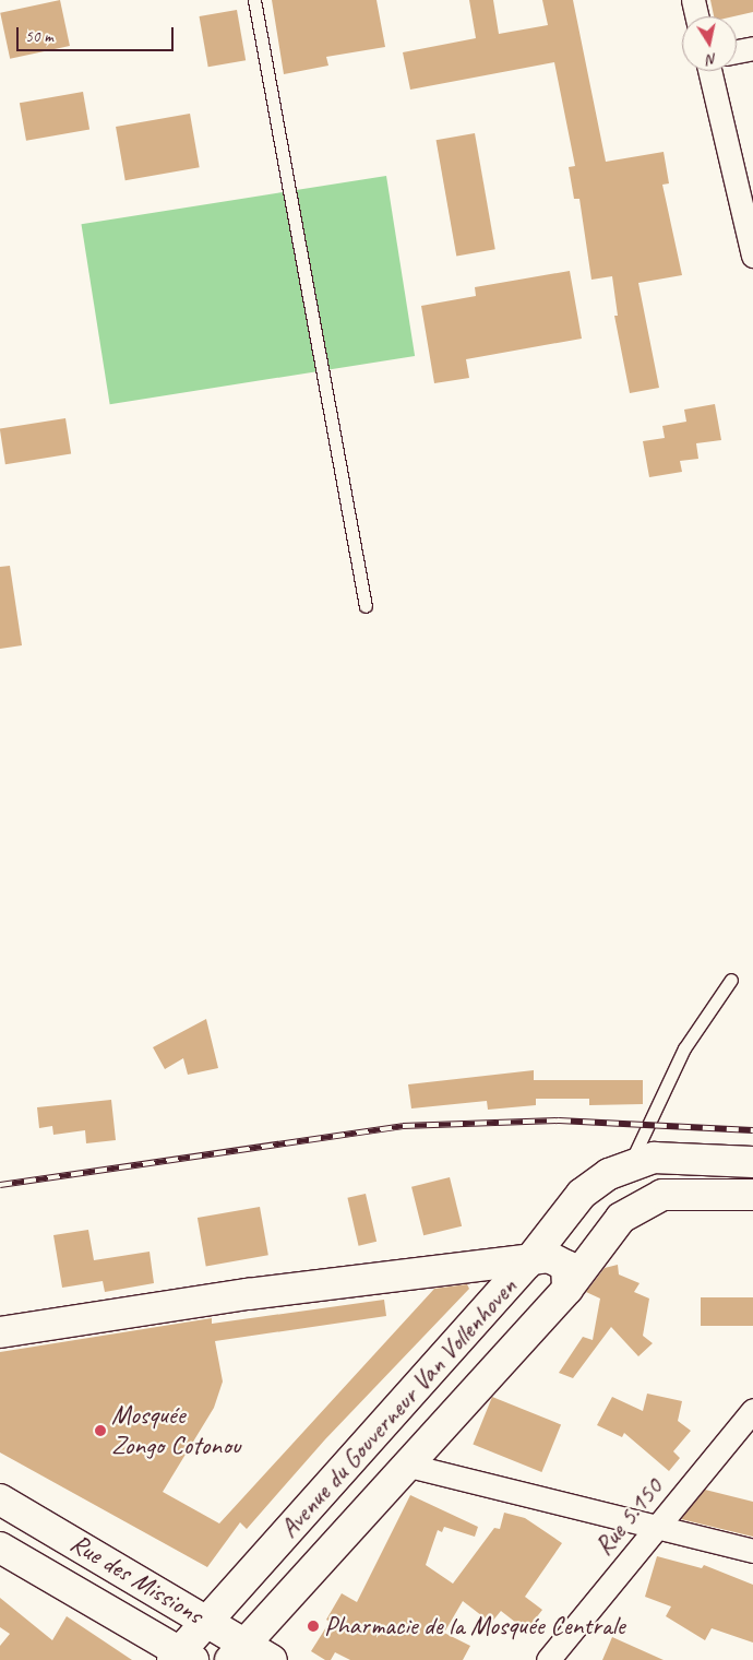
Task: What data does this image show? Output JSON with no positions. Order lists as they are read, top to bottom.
{
  "streets": {
    "main road": ["Avenue du Gouverneur Van Vollenhoven", "Rue des Missions"],
    "street": ["Rue 5.150"]
  },
  "crossings": [
    ["Avenue du Gouverneur Van Vollenhoven", "Rue des Missions"]
  ],
  "places": ["Mosquée Zongo Cotonou", "Pharmacie de la Mosquée Centrale"],
  "scale_bar": "50 m",
  "north": "bottom"
}
